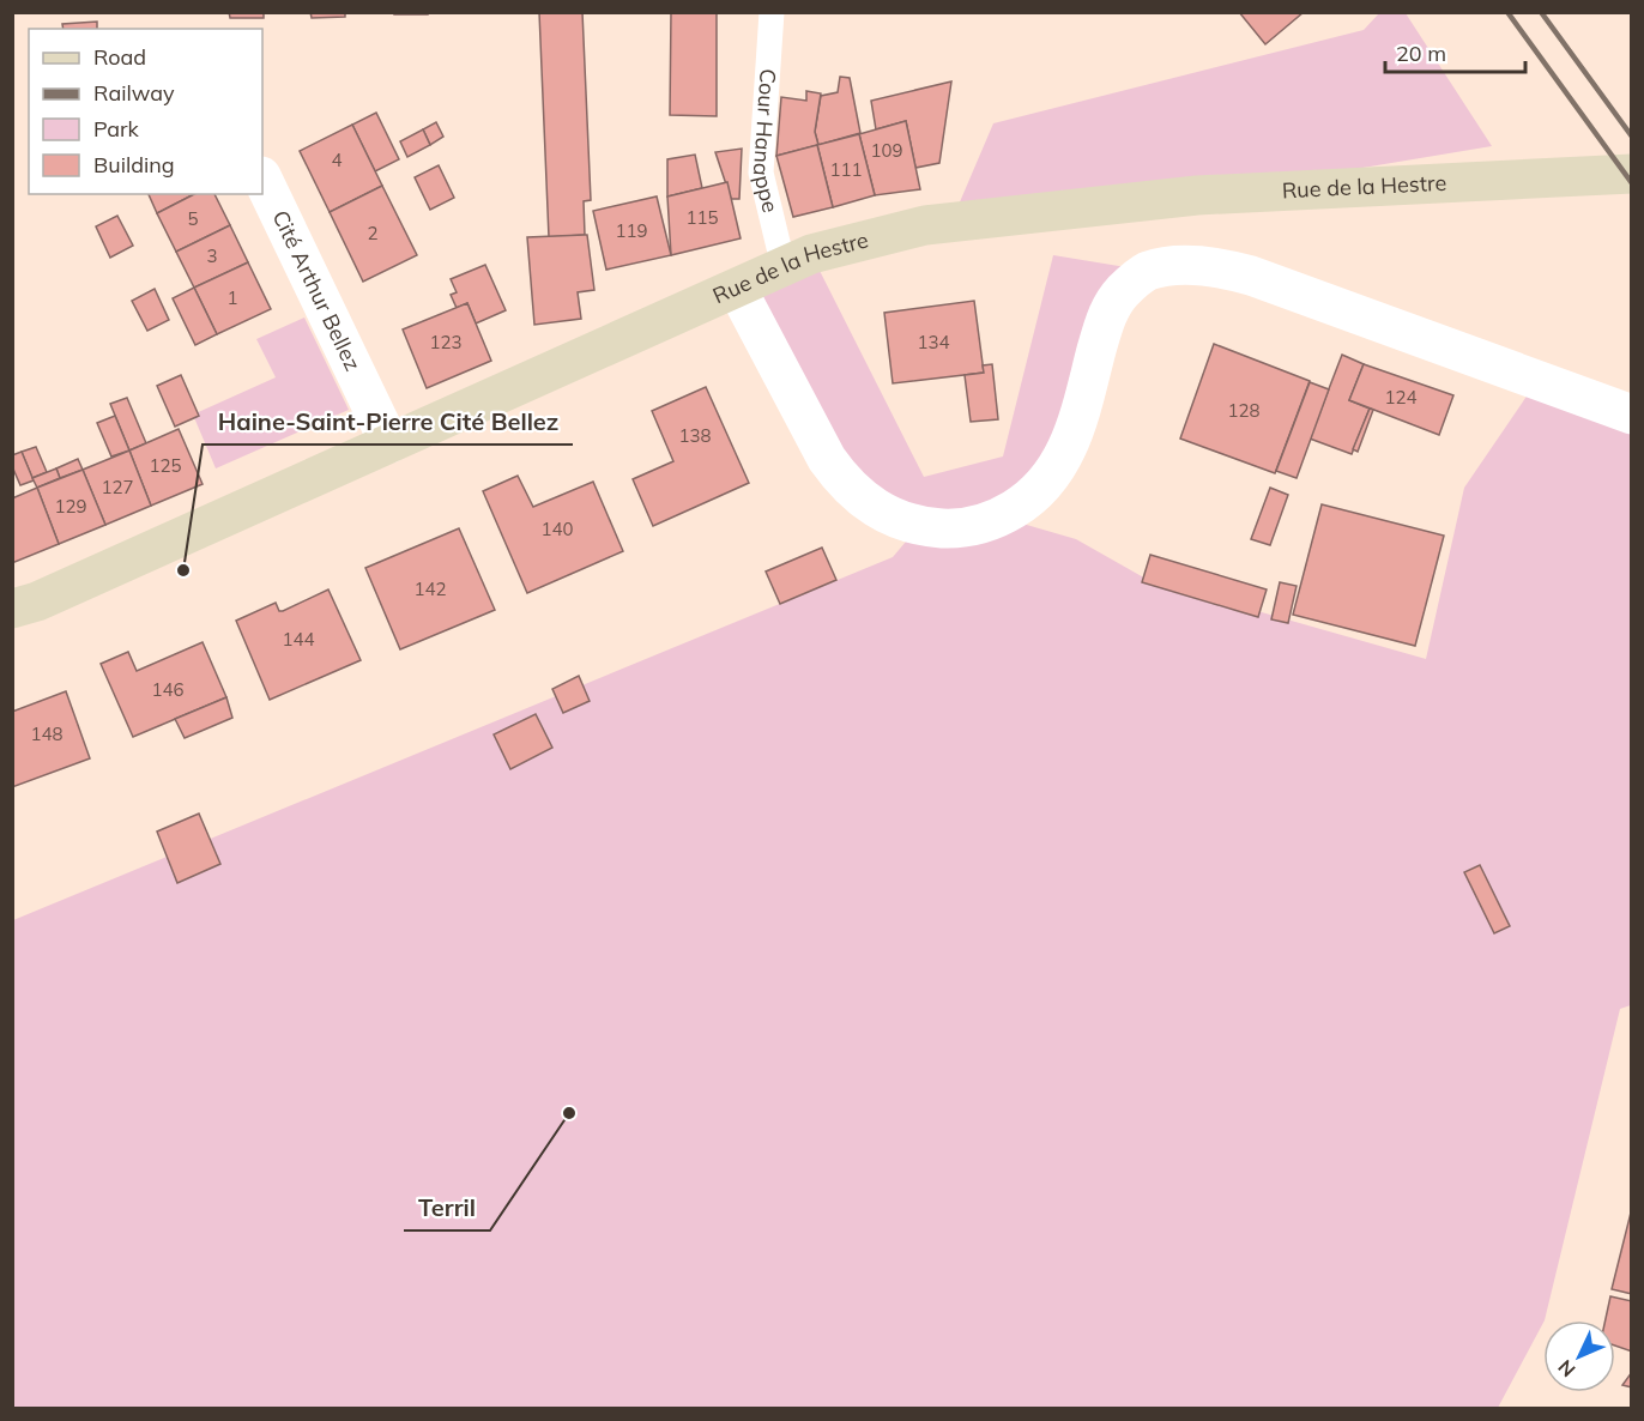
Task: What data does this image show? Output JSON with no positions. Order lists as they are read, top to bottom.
{
  "streets": {
    "street": ["Rue de la Hestre", "Cité Arthur Bellez"],
    "lane": ["Cour Hanappe"]
  },
  "crossings": [
    ["Cour Hanappe", "Rue de la Hestre"],
    ["Rue de la Hestre", "Cité Arthur Bellez"]
  ],
  "places": ["Haine-Saint-Pierre Cité Bellez", "Terril"],
  "house_numbers": [
    "109",
    "4",
    "111",
    "115",
    "5",
    "119",
    "2",
    "3",
    "1",
    "123",
    "134",
    "124",
    "128",
    "138",
    "125",
    "127",
    "129",
    "140",
    "142",
    "144",
    "146",
    "148"
  ],
  "legend": [
    "Road",
    "Railway",
    "Park",
    "Building"
  ],
  "scale_bar": "20 m",
  "north": "bottom left"
}
